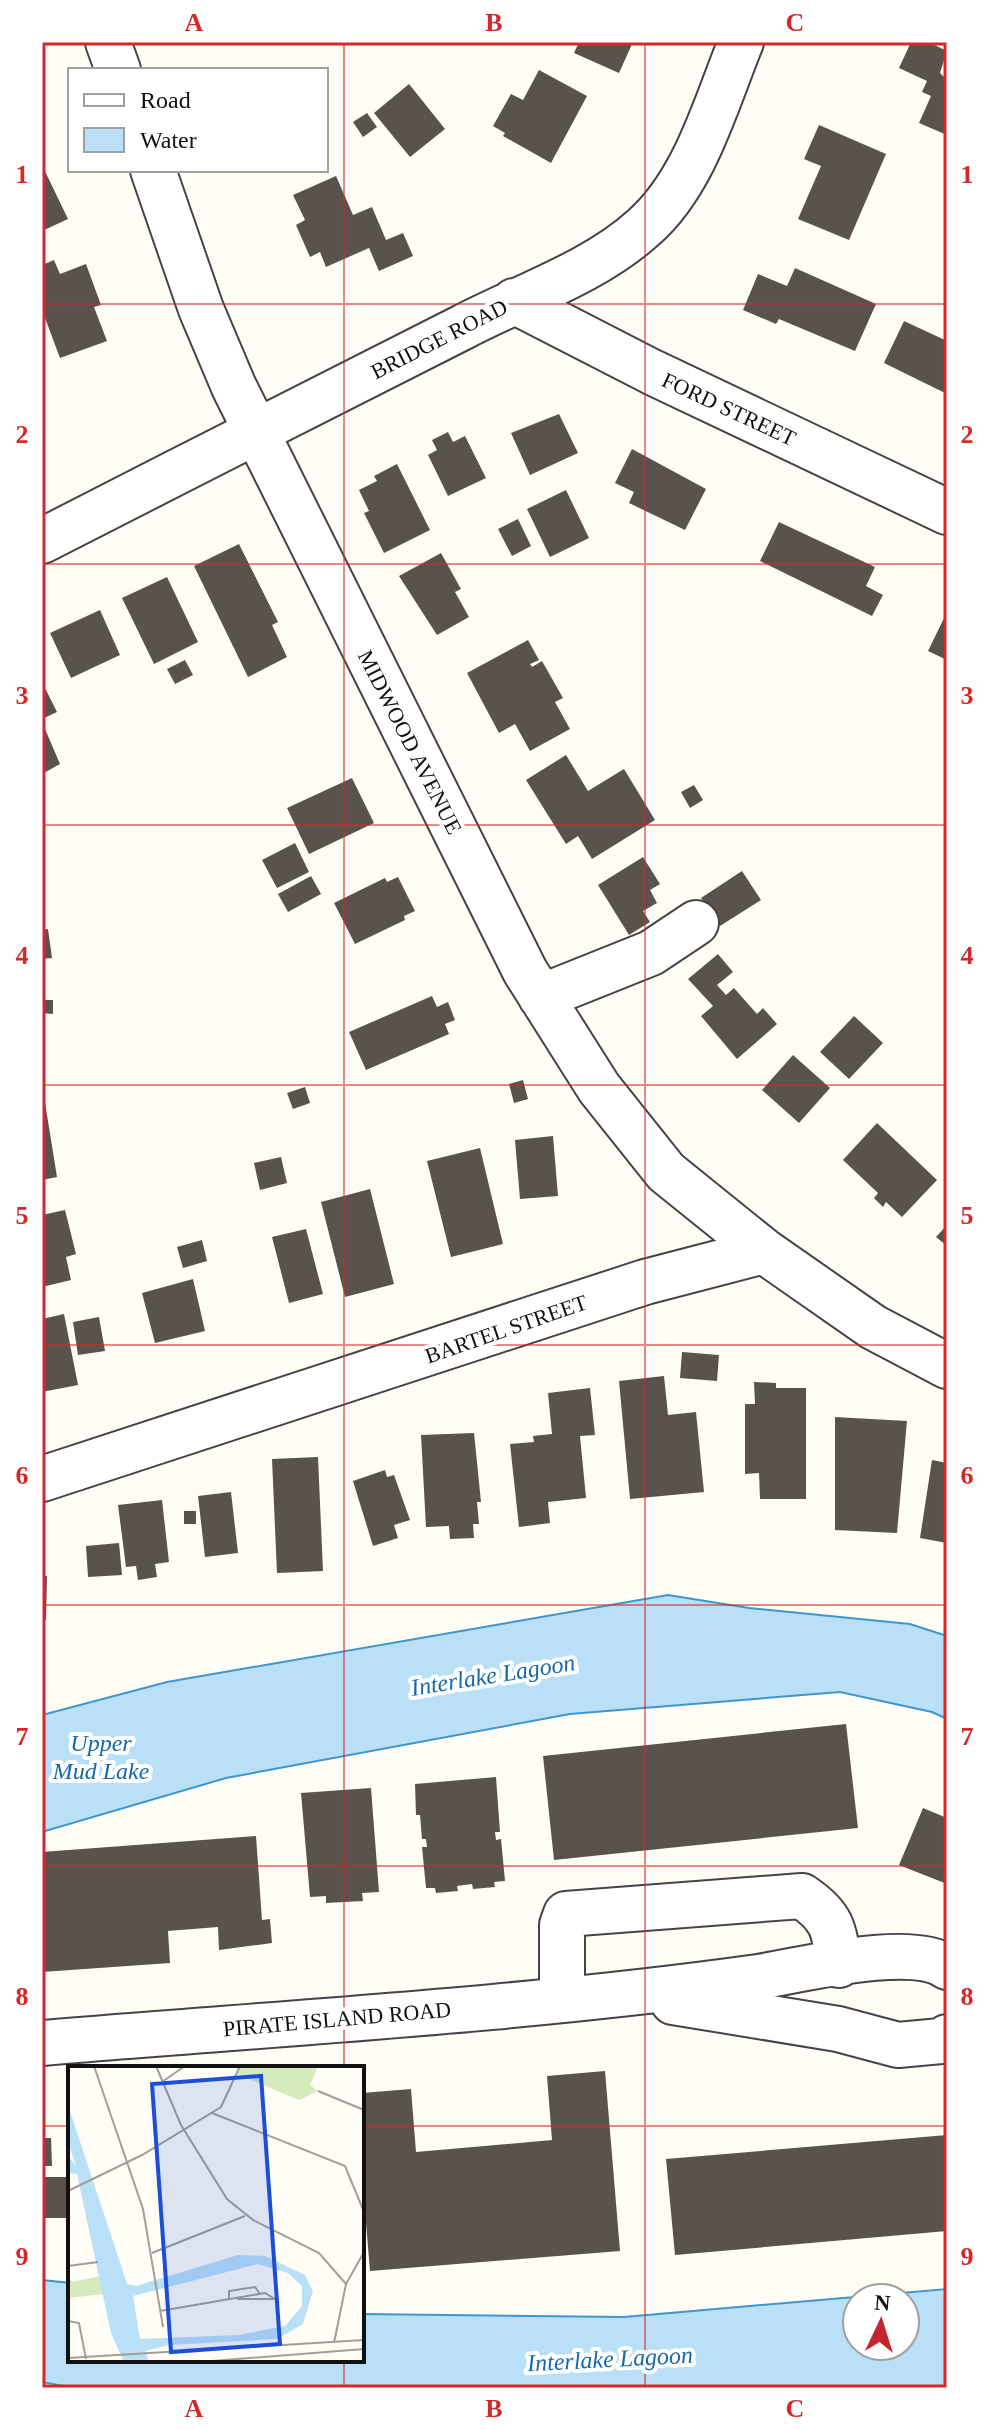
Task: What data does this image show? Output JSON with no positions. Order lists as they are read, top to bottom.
{
  "streets": {
    "street": [
      "BRIDGE ROAD",
      "FORD STREET",
      "MIDWOOD AVENUE",
      "BARTEL STREET",
      "PIRATE ISLAND ROAD"
    ]
  },
  "crossings": [
    ["BRIDGE ROAD", "FORD STREET"],
    ["BRIDGE ROAD", "MIDWOOD AVENUE"],
    ["MIDWOOD AVENUE", "BARTEL STREET"]
  ],
  "water": ["Interlake Lagoon", "Upper Mud Lake"],
  "legend": ["Road", "Water"],
  "north": "top",
  "grid": {
    "columns": ["A", "B", "C"],
    "rows": [
      "1",
      "2",
      "3",
      "4",
      "5",
      "6",
      "7",
      "8",
      "9"
    ]
  }
}
